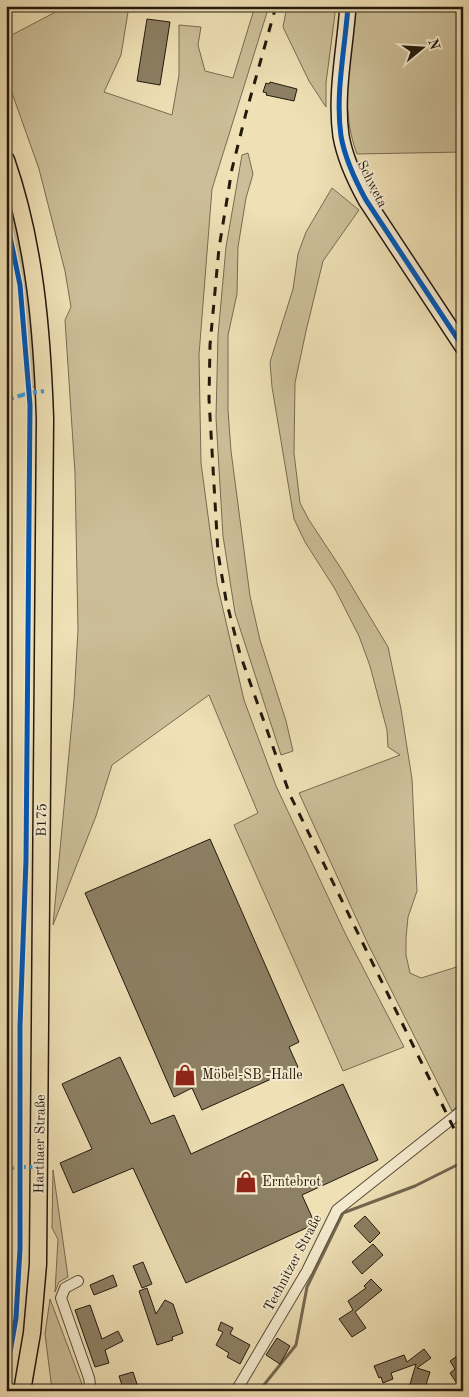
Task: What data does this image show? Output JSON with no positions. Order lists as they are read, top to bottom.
{
  "streets": {
    "main road": ["B175", "Harthaer Straße"],
    "street": ["Schweta", "Technitzer Straße"]
  },
  "crossings": [
    ["B175", "Harthaer Straße"]
  ],
  "places": {
    "shop": ["Möbel-SB -Halle", "Erntebrot"]
  },
  "north": "right"
}
